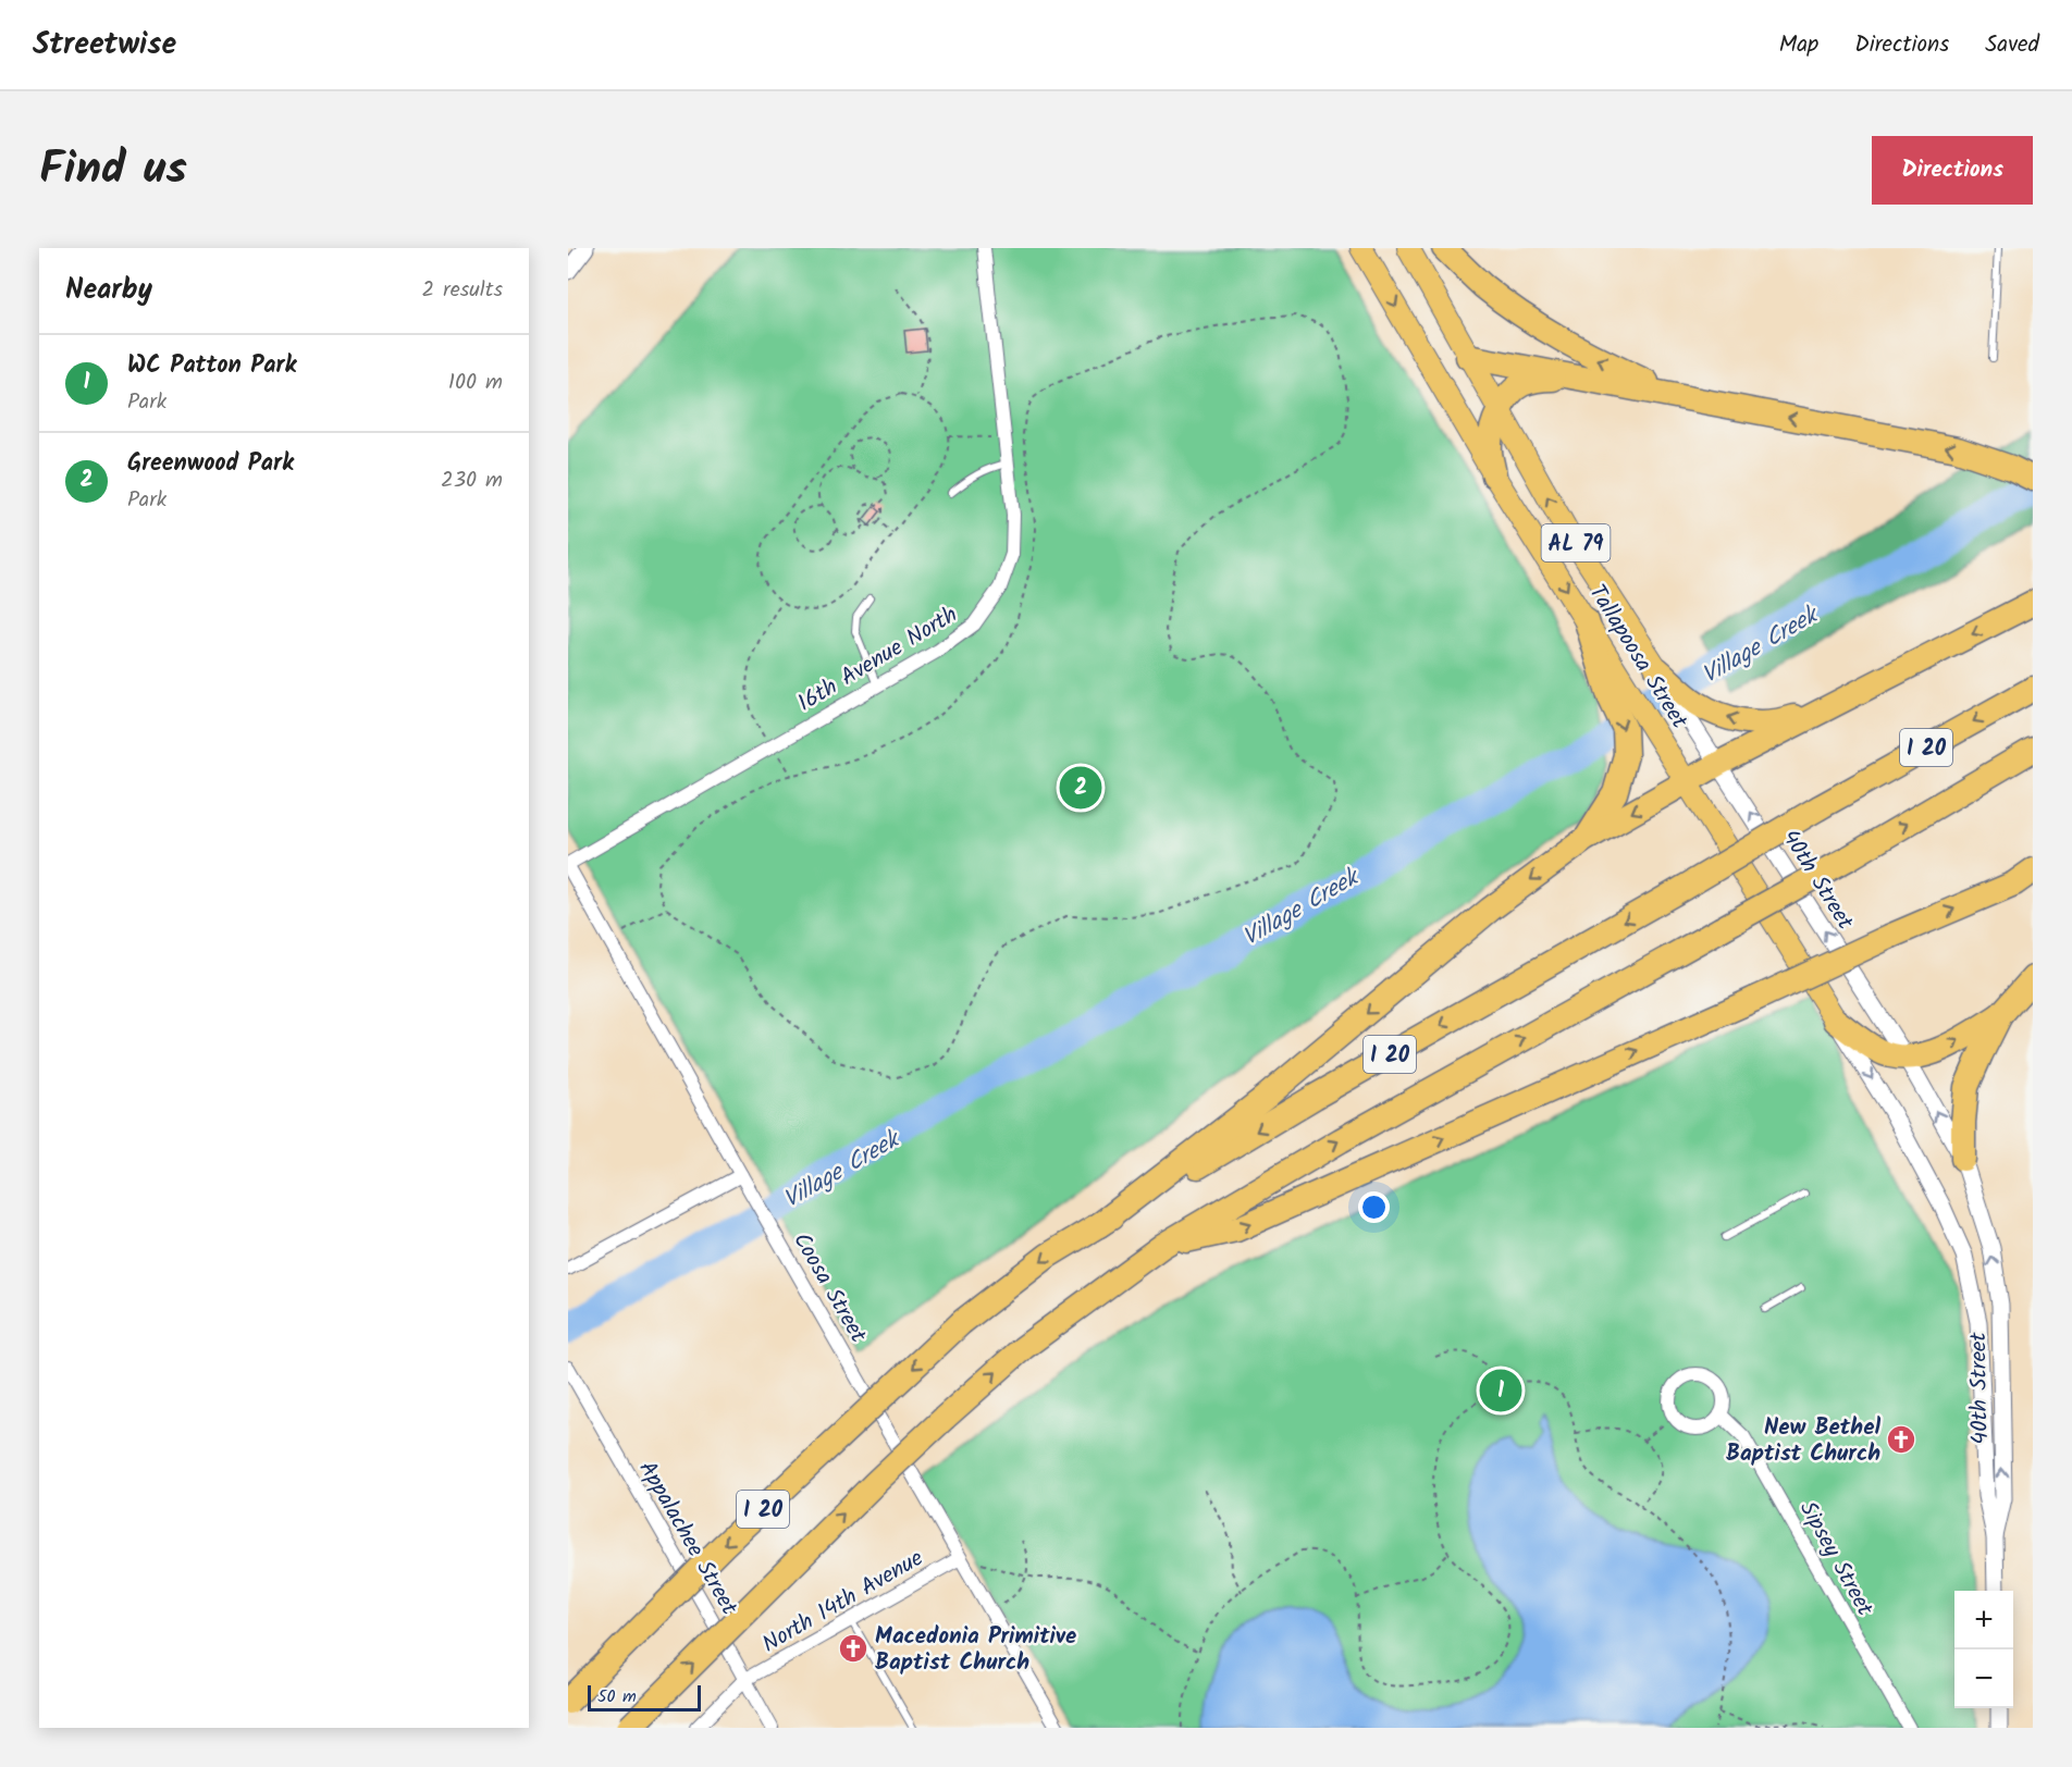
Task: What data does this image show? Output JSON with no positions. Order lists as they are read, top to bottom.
{
  "streets": {
    "highway": ["I 20"],
    "main road": ["AL 79", "Tallapoosa Street"],
    "street": [
      "16th Avenue North",
      "40th Street",
      "Coosa Street",
      "Appalachee Street",
      "Sipsey Street",
      "North 14th Avenue"
    ]
  },
  "crossings": [
    ["Tallapoosa Street", "40th Street"],
    ["16th Avenue North", "Coosa Street"],
    ["Coosa Street", "North 14th Avenue"],
    ["Appalachee Street", "North 14th Avenue"]
  ],
  "water": ["Village Creek"],
  "places": {
    "church": ["New Bethel Baptist Church", "Macedonia Primitive Baptist Church"]
  },
  "scale_bar": "50 m",
  "page": {
    "header": "Streetwise",
    "nav": ["Map", "Directions", "Saved"],
    "title": "Find us",
    "buttons": "Directions",
    "heading": ["Nearby", "2 results"],
    "list": [
      {
        "mark": "1",
        "name": "WC Patton Park",
        "note": "Park",
        "value": "100 m"
      },
      {
        "mark": "2",
        "name": "Greenwood Park",
        "note": "Park",
        "value": "230 m"
      }
    ],
    "pins": ["2", "1"],
    "map_buttons": ["+", "−"],
    "scale": "50 m"
  }
}
